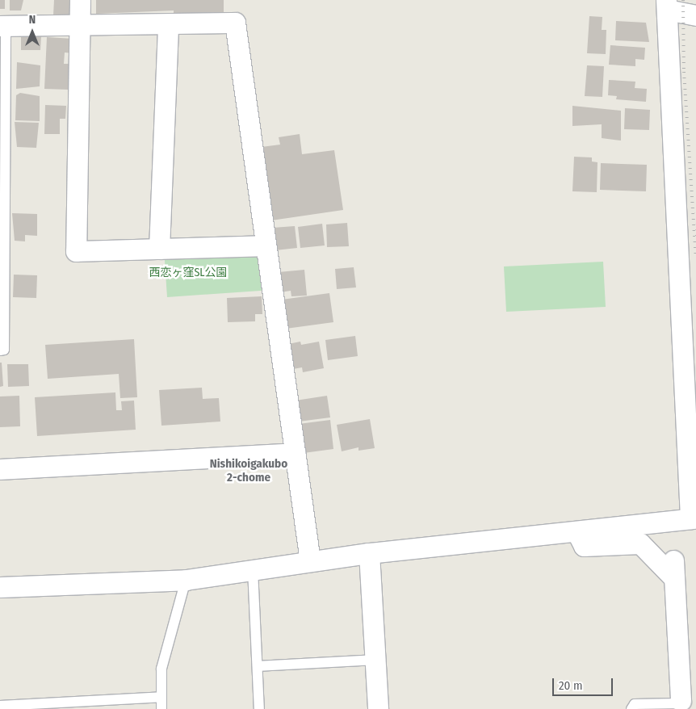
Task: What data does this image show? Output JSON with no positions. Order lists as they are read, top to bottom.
{
  "districts": ["Nishikoigakubo 2-chome"],
  "parks": ["西恋ヶ窪SL公園"],
  "scale_bar": "20 m",
  "north": "top"
}
